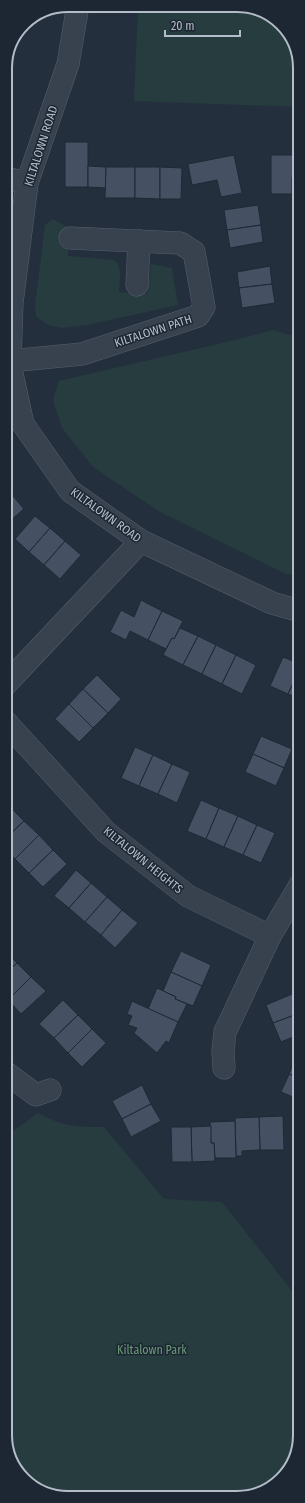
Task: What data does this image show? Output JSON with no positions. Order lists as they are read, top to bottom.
{
  "streets": {
    "street": ["KILTALOWN ROAD", "KILTALOWN PATH", "KILTALOWN HEIGHTS"]
  },
  "parks": ["Kiltalown Park"],
  "scale_bar": "20 m"
}
